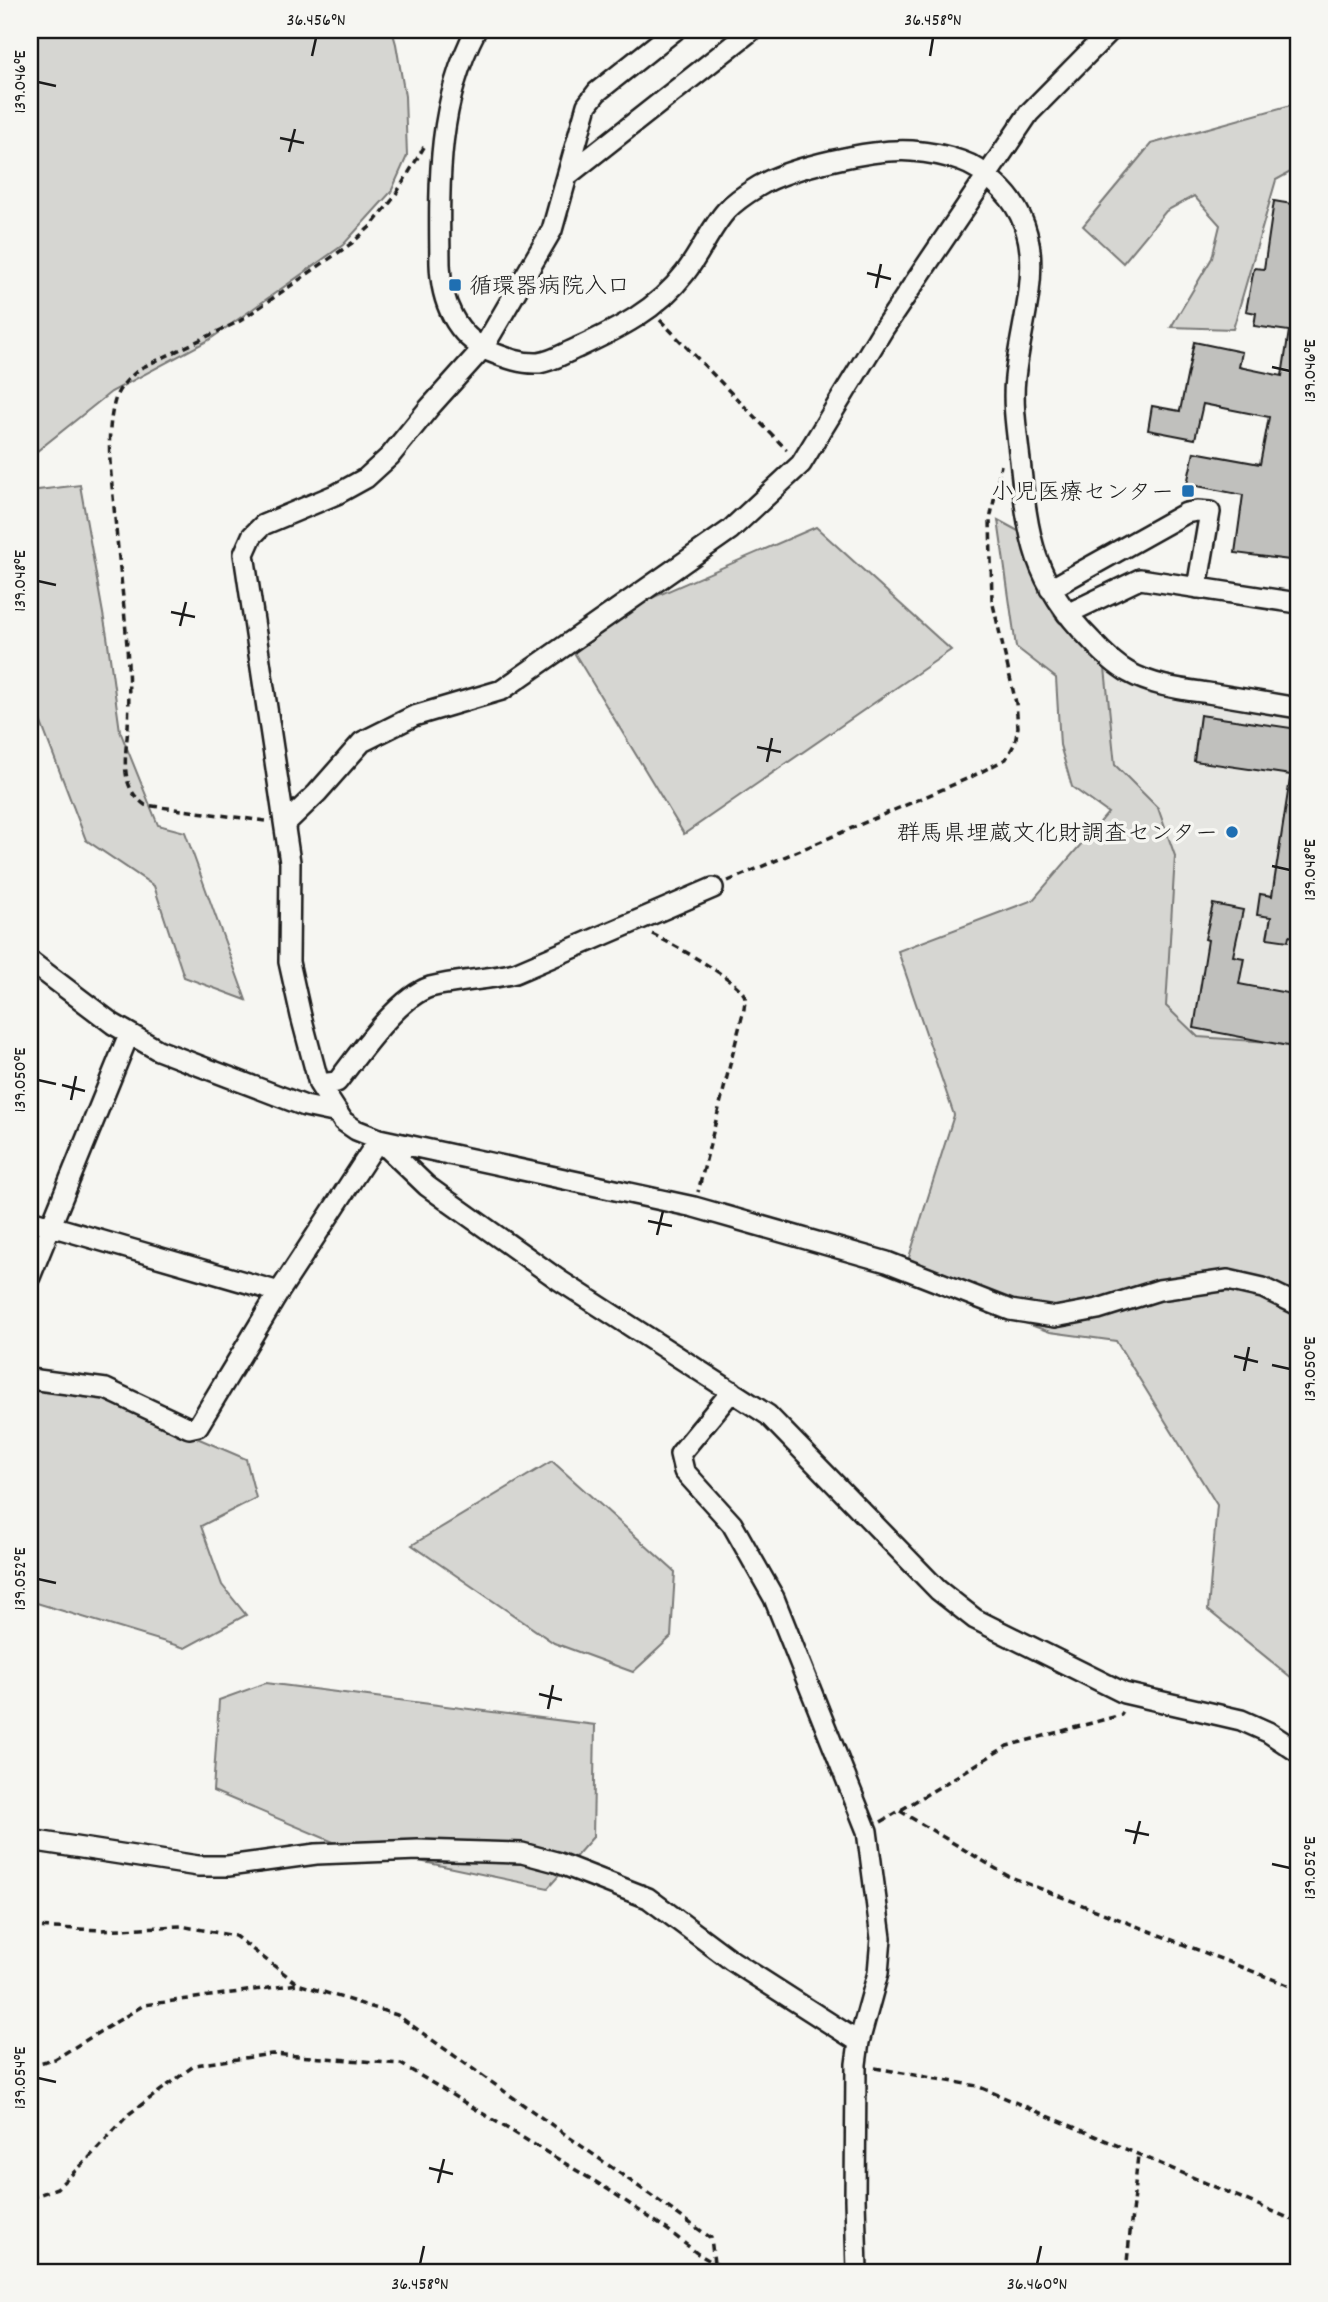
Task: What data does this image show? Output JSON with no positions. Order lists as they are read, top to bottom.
{
  "places": {
    "transit": ["循環器病院入口", "小児医療センター"],
    "other": ["群馬県埋蔵文化財調査センター"]
  },
  "coordinates": [
    "36.456°N",
    "36.458°N",
    "139.046°E",
    "139.048°E",
    "139.050°E",
    "139.052°E",
    "139.054°E",
    "36.460°N"
  ]
}
